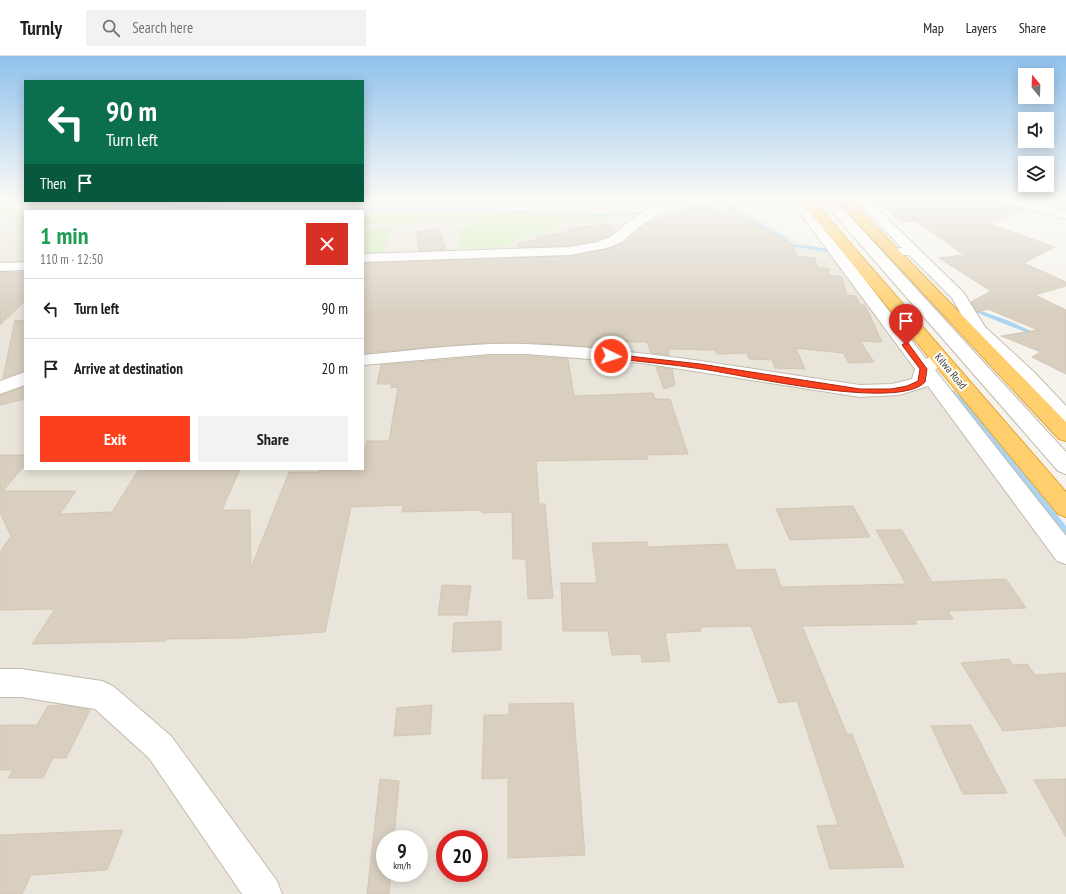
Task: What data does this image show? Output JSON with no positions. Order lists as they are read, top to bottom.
{
  "streets": {
    "highway": ["Kilwa Road"]
  },
  "north": "top",
  "page": {
    "header": "Turnly",
    "search": "Search here",
    "nav": ["Map", "Layers", "Share"],
    "turn": ["90 m", "Turn left"],
    "then": "Then",
    "heading": ["1 min", "110 m · 12:50"],
    "list": [
      {
        "name": "Turn left",
        "value": "90 m"
      },
      {
        "name": "Arrive at destination",
        "value": "20 m"
      }
    ],
    "buttons": ["Exit", "Share"],
    "speed": "9 km/h",
    "limit": "20"
  }
}
